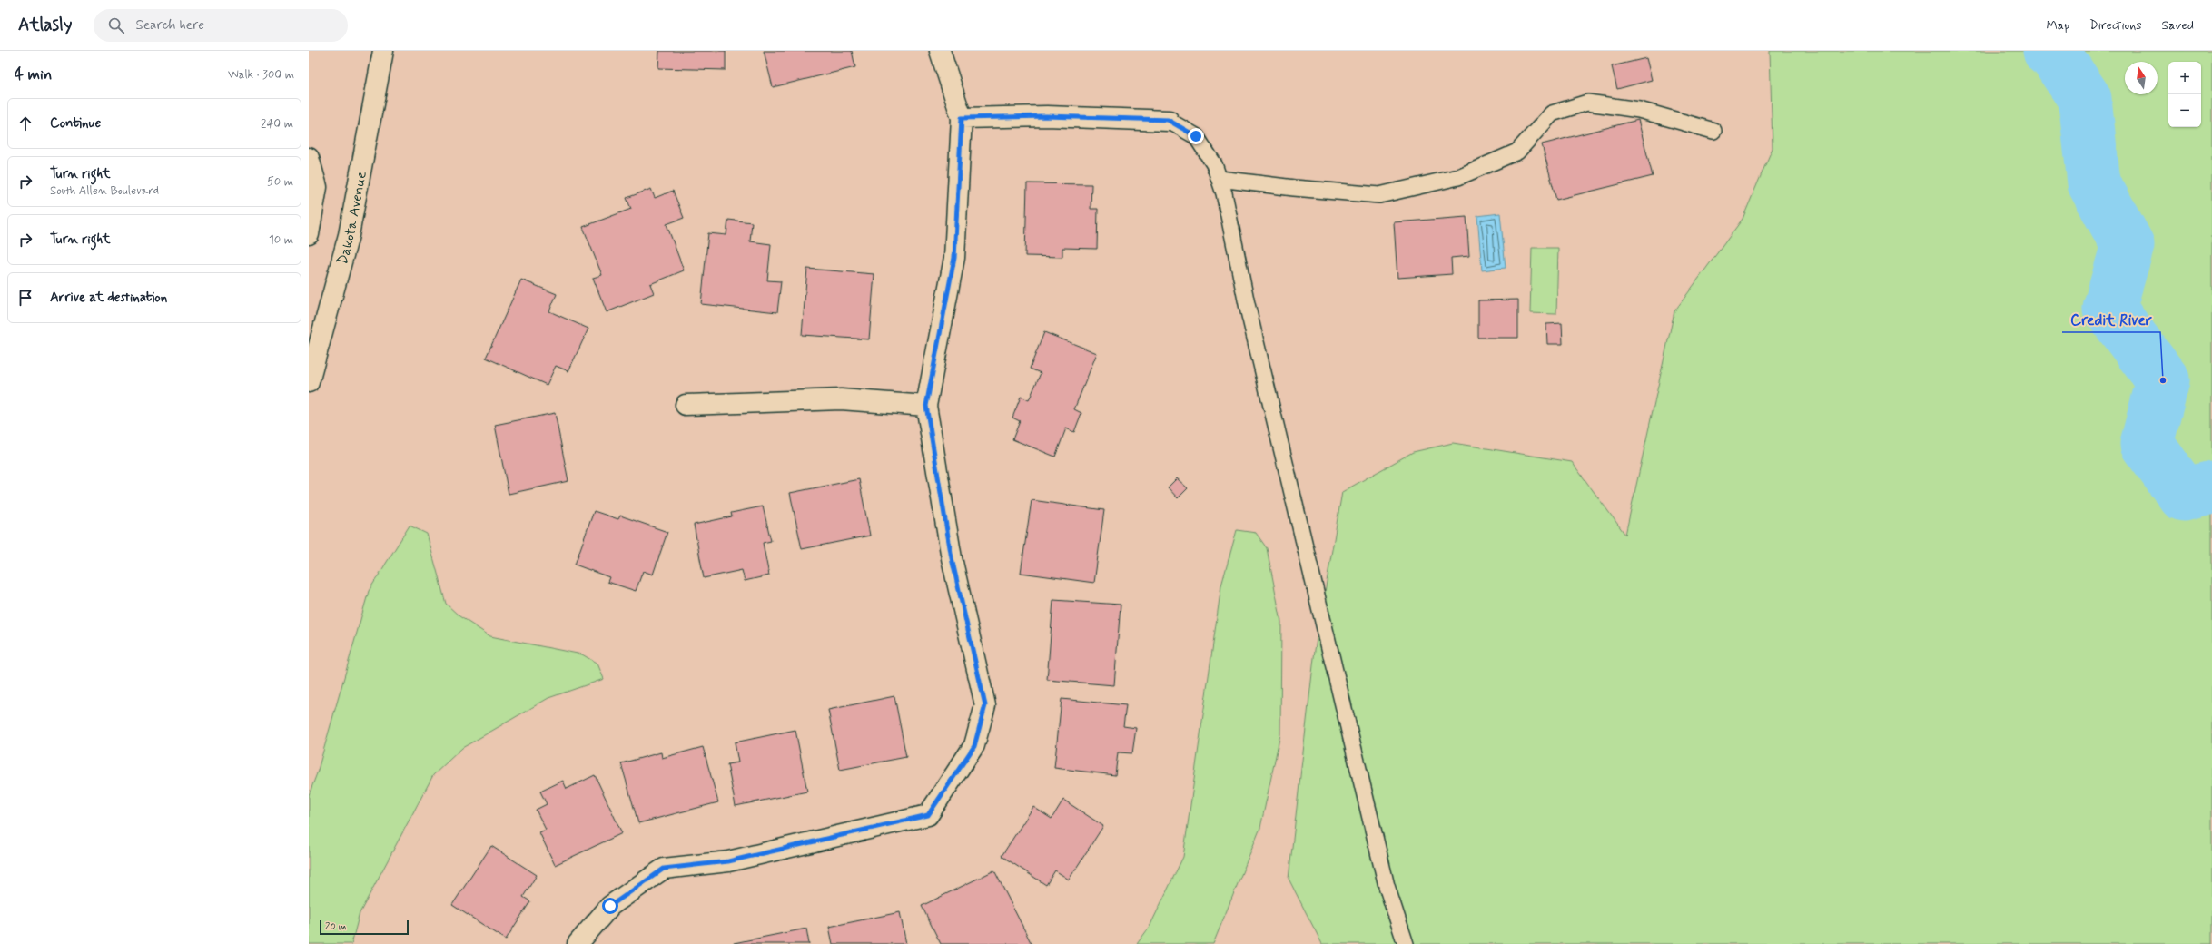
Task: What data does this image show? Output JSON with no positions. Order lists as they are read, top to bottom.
{
  "streets": {
    "street": ["Dakota Avenue"]
  },
  "places": ["Credit River"],
  "scale_bar": "20 m",
  "north": "top",
  "page": {
    "header": "Atlasly",
    "search": "Search here",
    "nav": ["Map", "Directions", "Saved"],
    "heading": ["4 min", "Walk · 300 m"],
    "map_buttons": ["+", "−"],
    "list": [
      ["Continue", "240 m"],
      ["Turn right", "South Allen Boulevard", "50 m"],
      ["Turn right", "10 m"],
      "Arrive at destination"
    ],
    "scale": "20 m"
  }
}
